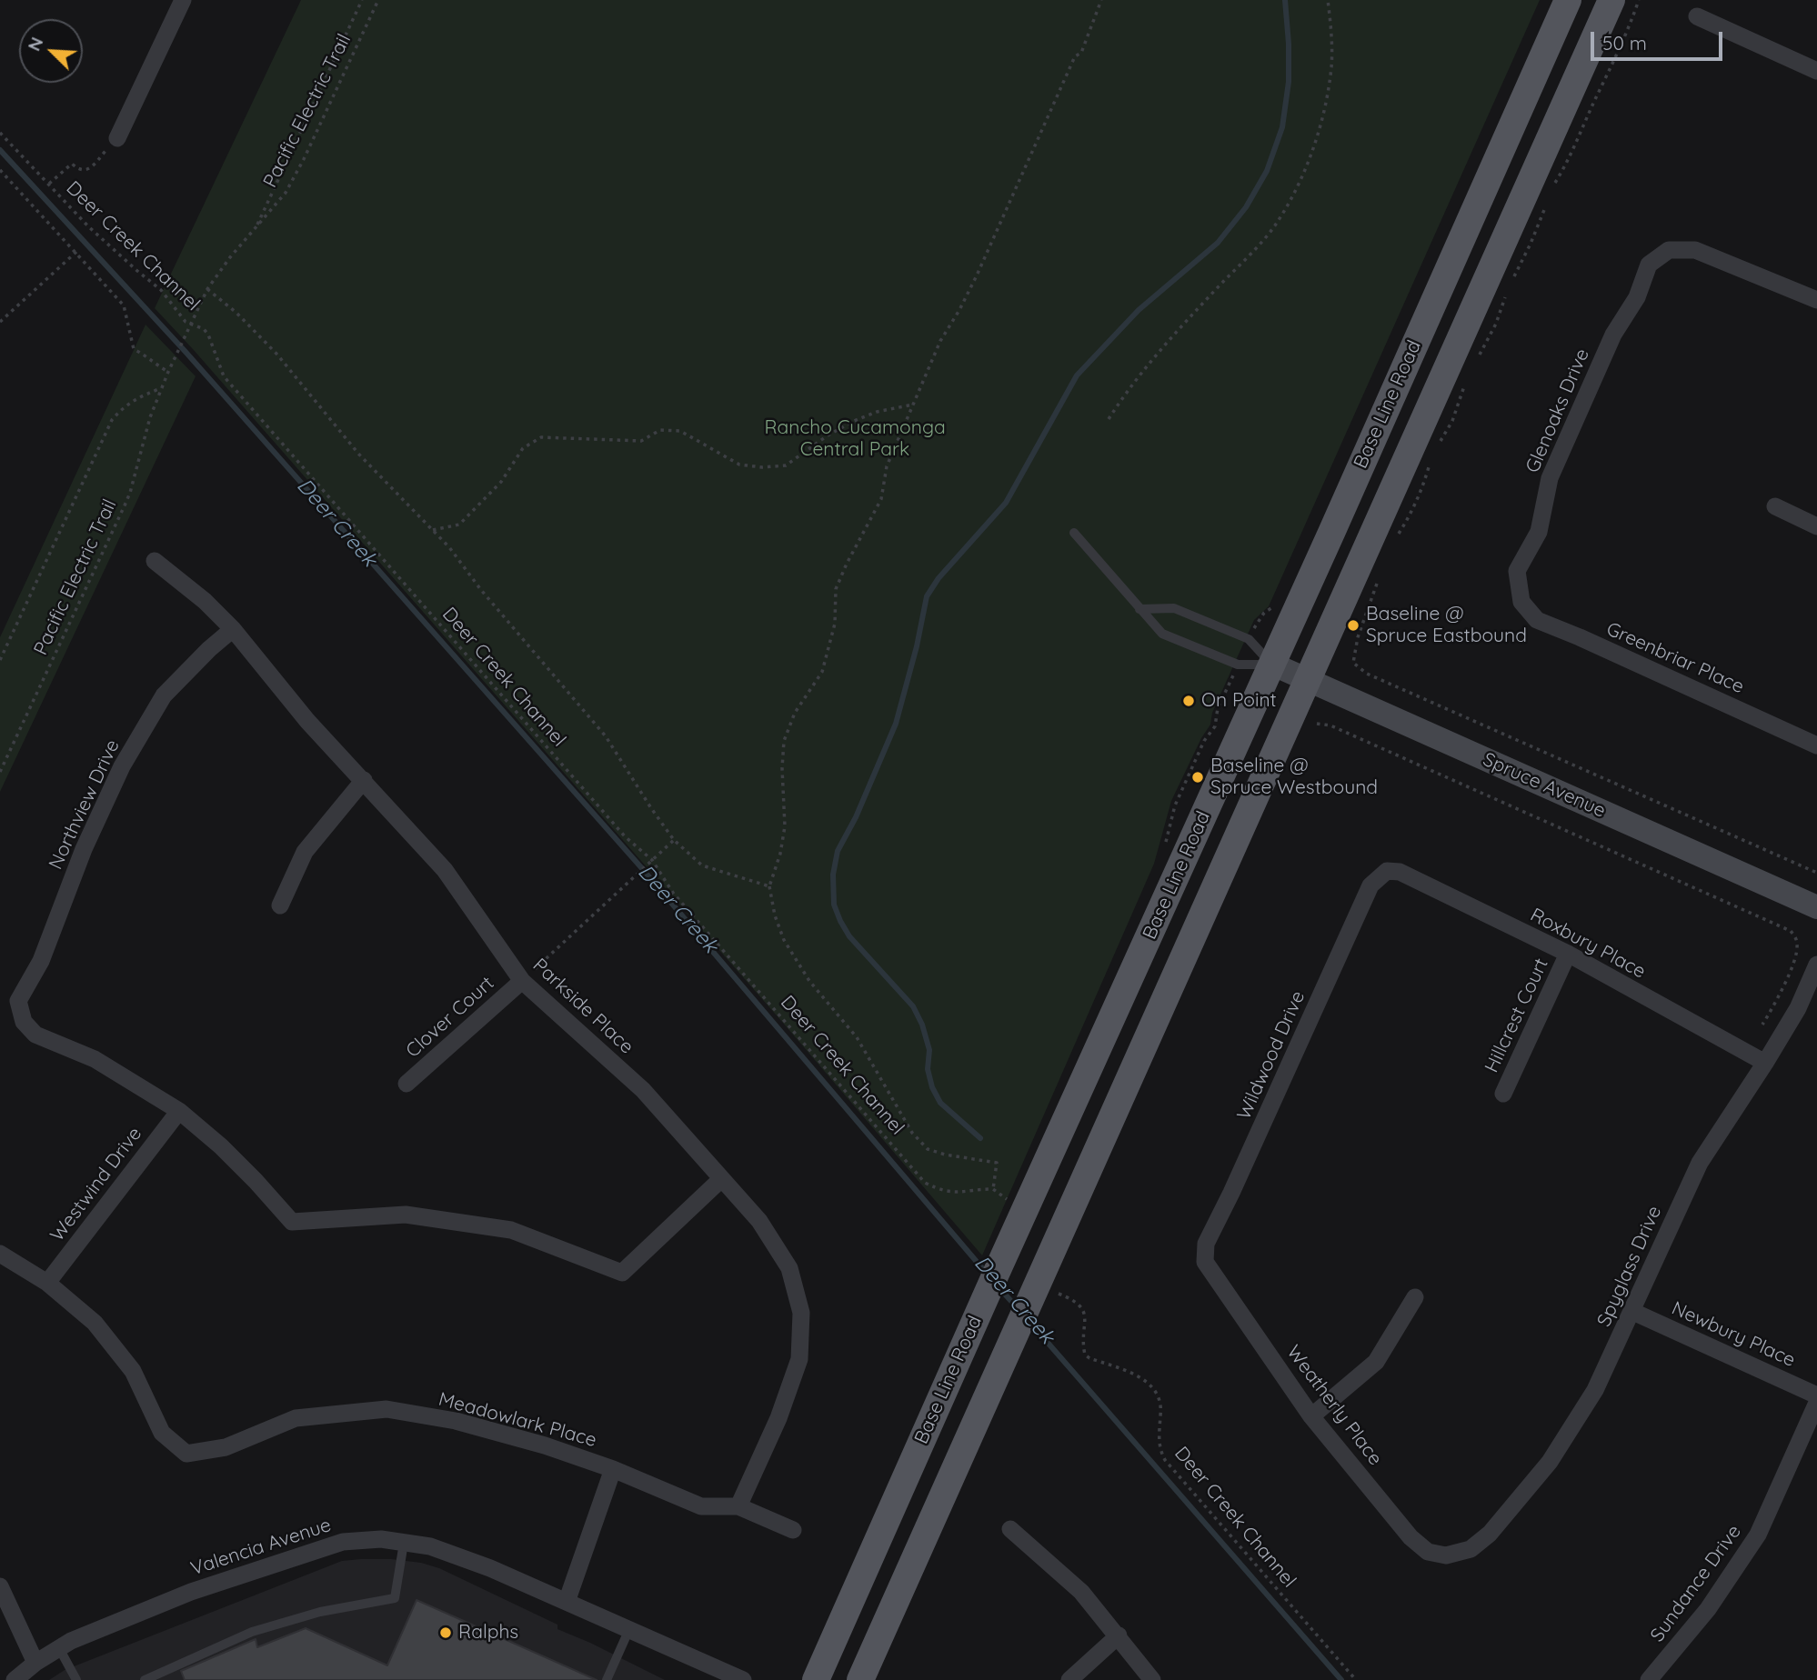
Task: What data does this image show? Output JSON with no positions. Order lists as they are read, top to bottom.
{
  "streets": {
    "main road": ["Base Line Road"],
    "street": [
      "Glenoaks Drive",
      "Greenbriar Place",
      "Spruce Avenue",
      "Northview Drive",
      "Roxbury Place",
      "Parkside Place",
      "Hillcrest Court",
      "Clover Court",
      "Wildwood Drive",
      "Westwind Drive",
      "Spyglass Drive",
      "Newbury Place",
      "Weatherly Place",
      "Meadowlark Place",
      "Valencia Avenue",
      "Sundance Drive"
    ],
    "path": ["Pacific Electric Trail", "Deer Creek Channel"]
  },
  "crossings": [
    ["Pacific Electric Trail", "Deer Creek Channel"],
    ["Base Line Road", "Spruce Avenue"],
    ["Glenoaks Drive", "Greenbriar Place"],
    ["Northview Drive", "Parkside Place"],
    ["Northview Drive", "Westwind Drive"],
    ["Roxbury Place", "Hillcrest Court"],
    ["Roxbury Place", "Wildwood Drive"],
    ["Roxbury Place", "Spyglass Drive"],
    ["Parkside Place", "Clover Court"],
    ["Parkside Place", "Meadowlark Place"],
    ["Wildwood Drive", "Weatherly Place"],
    ["Westwind Drive", "Meadowlark Place"],
    ["Spyglass Drive", "Newbury Place"],
    ["Spyglass Drive", "Weatherly Place"]
  ],
  "water": ["Deer Creek"],
  "parks": ["Rancho Cucamonga Central Park"],
  "places": [
    "Baseline @ Spruce Eastbound",
    "On Point",
    "Baseline @ Spruce Westbound",
    "Ralphs"
  ],
  "scale_bar": "50 m",
  "north": "top left"
}
